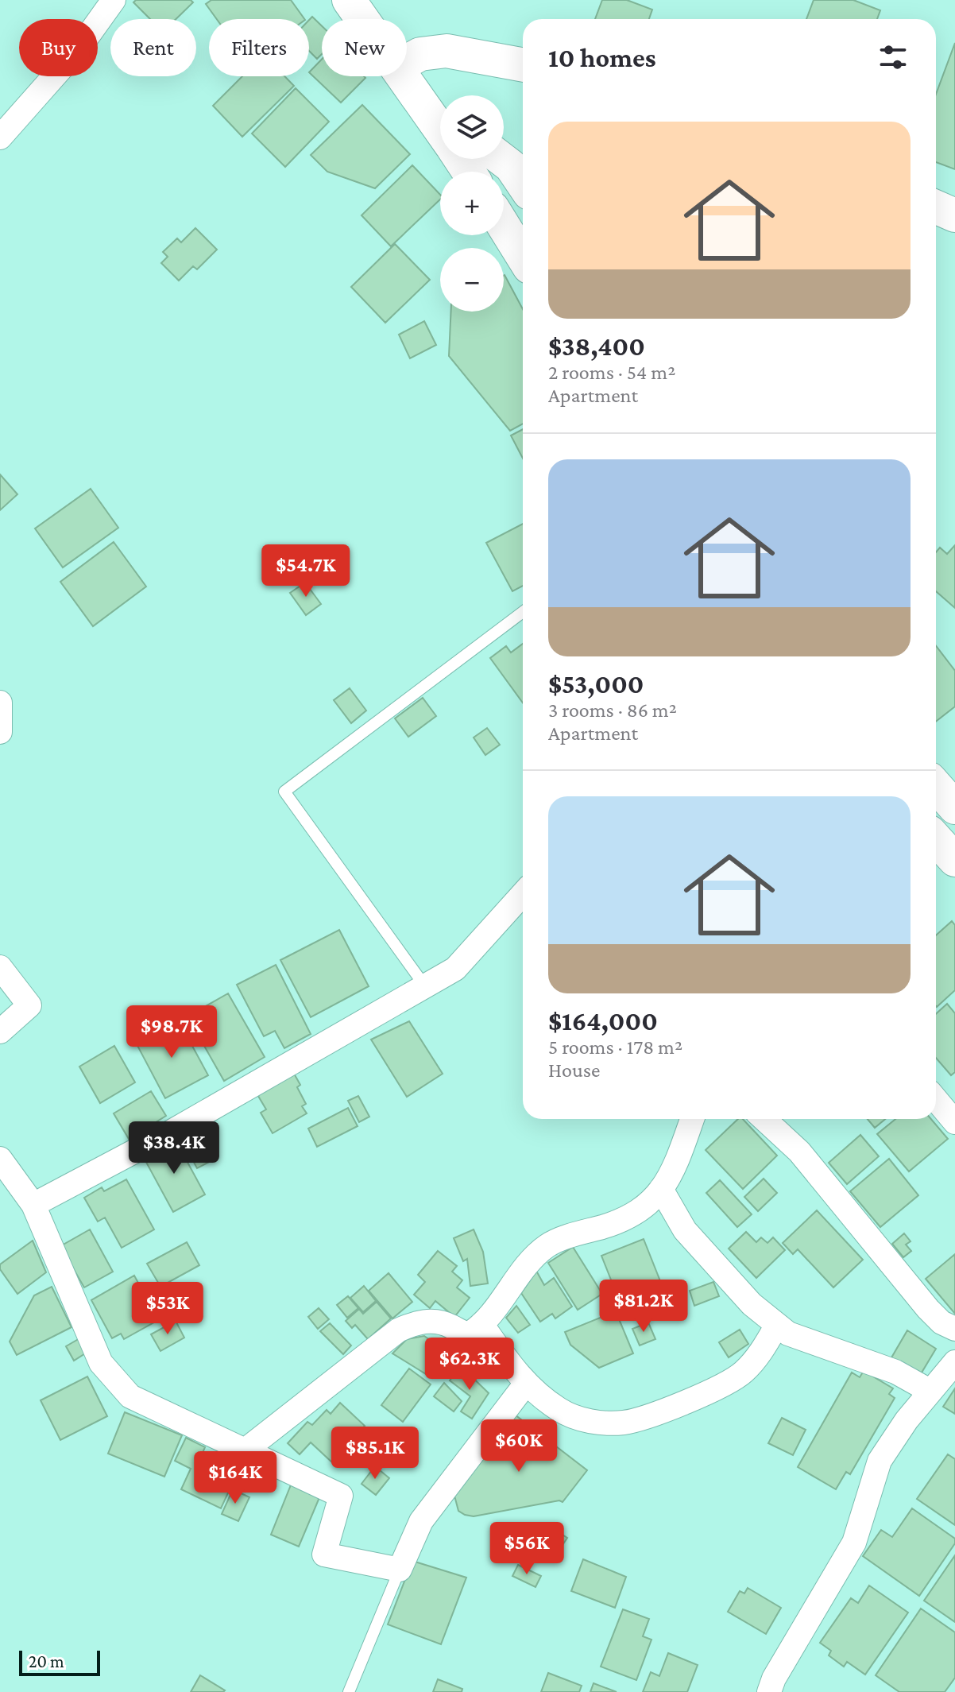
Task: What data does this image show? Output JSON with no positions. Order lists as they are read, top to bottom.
{
  "scale_bar": "20 m",
  "page": {
    "chip": [
      "Buy",
      "Rent",
      "Filters",
      "New"
    ],
    "heading": "10 homes",
    "map_buttons": ["+", "−"],
    "list": [
      {
        "name": "$38,400",
        "note": "2 rooms · 54 m² · Apartment"
      },
      {
        "name": "$53,000",
        "note": "3 rooms · 86 m² · Apartment"
      },
      {
        "name": "$164,000",
        "note": "5 rooms · 178 m² · House"
      }
    ],
    "price": [
      "$54.7K",
      "$98.7K",
      "$38.4K",
      "$81.2K",
      "$53K",
      "$62.3K",
      "$60K",
      "$85.1K",
      "$164K",
      "$56K"
    ],
    "scale": "20 m"
  }
}
